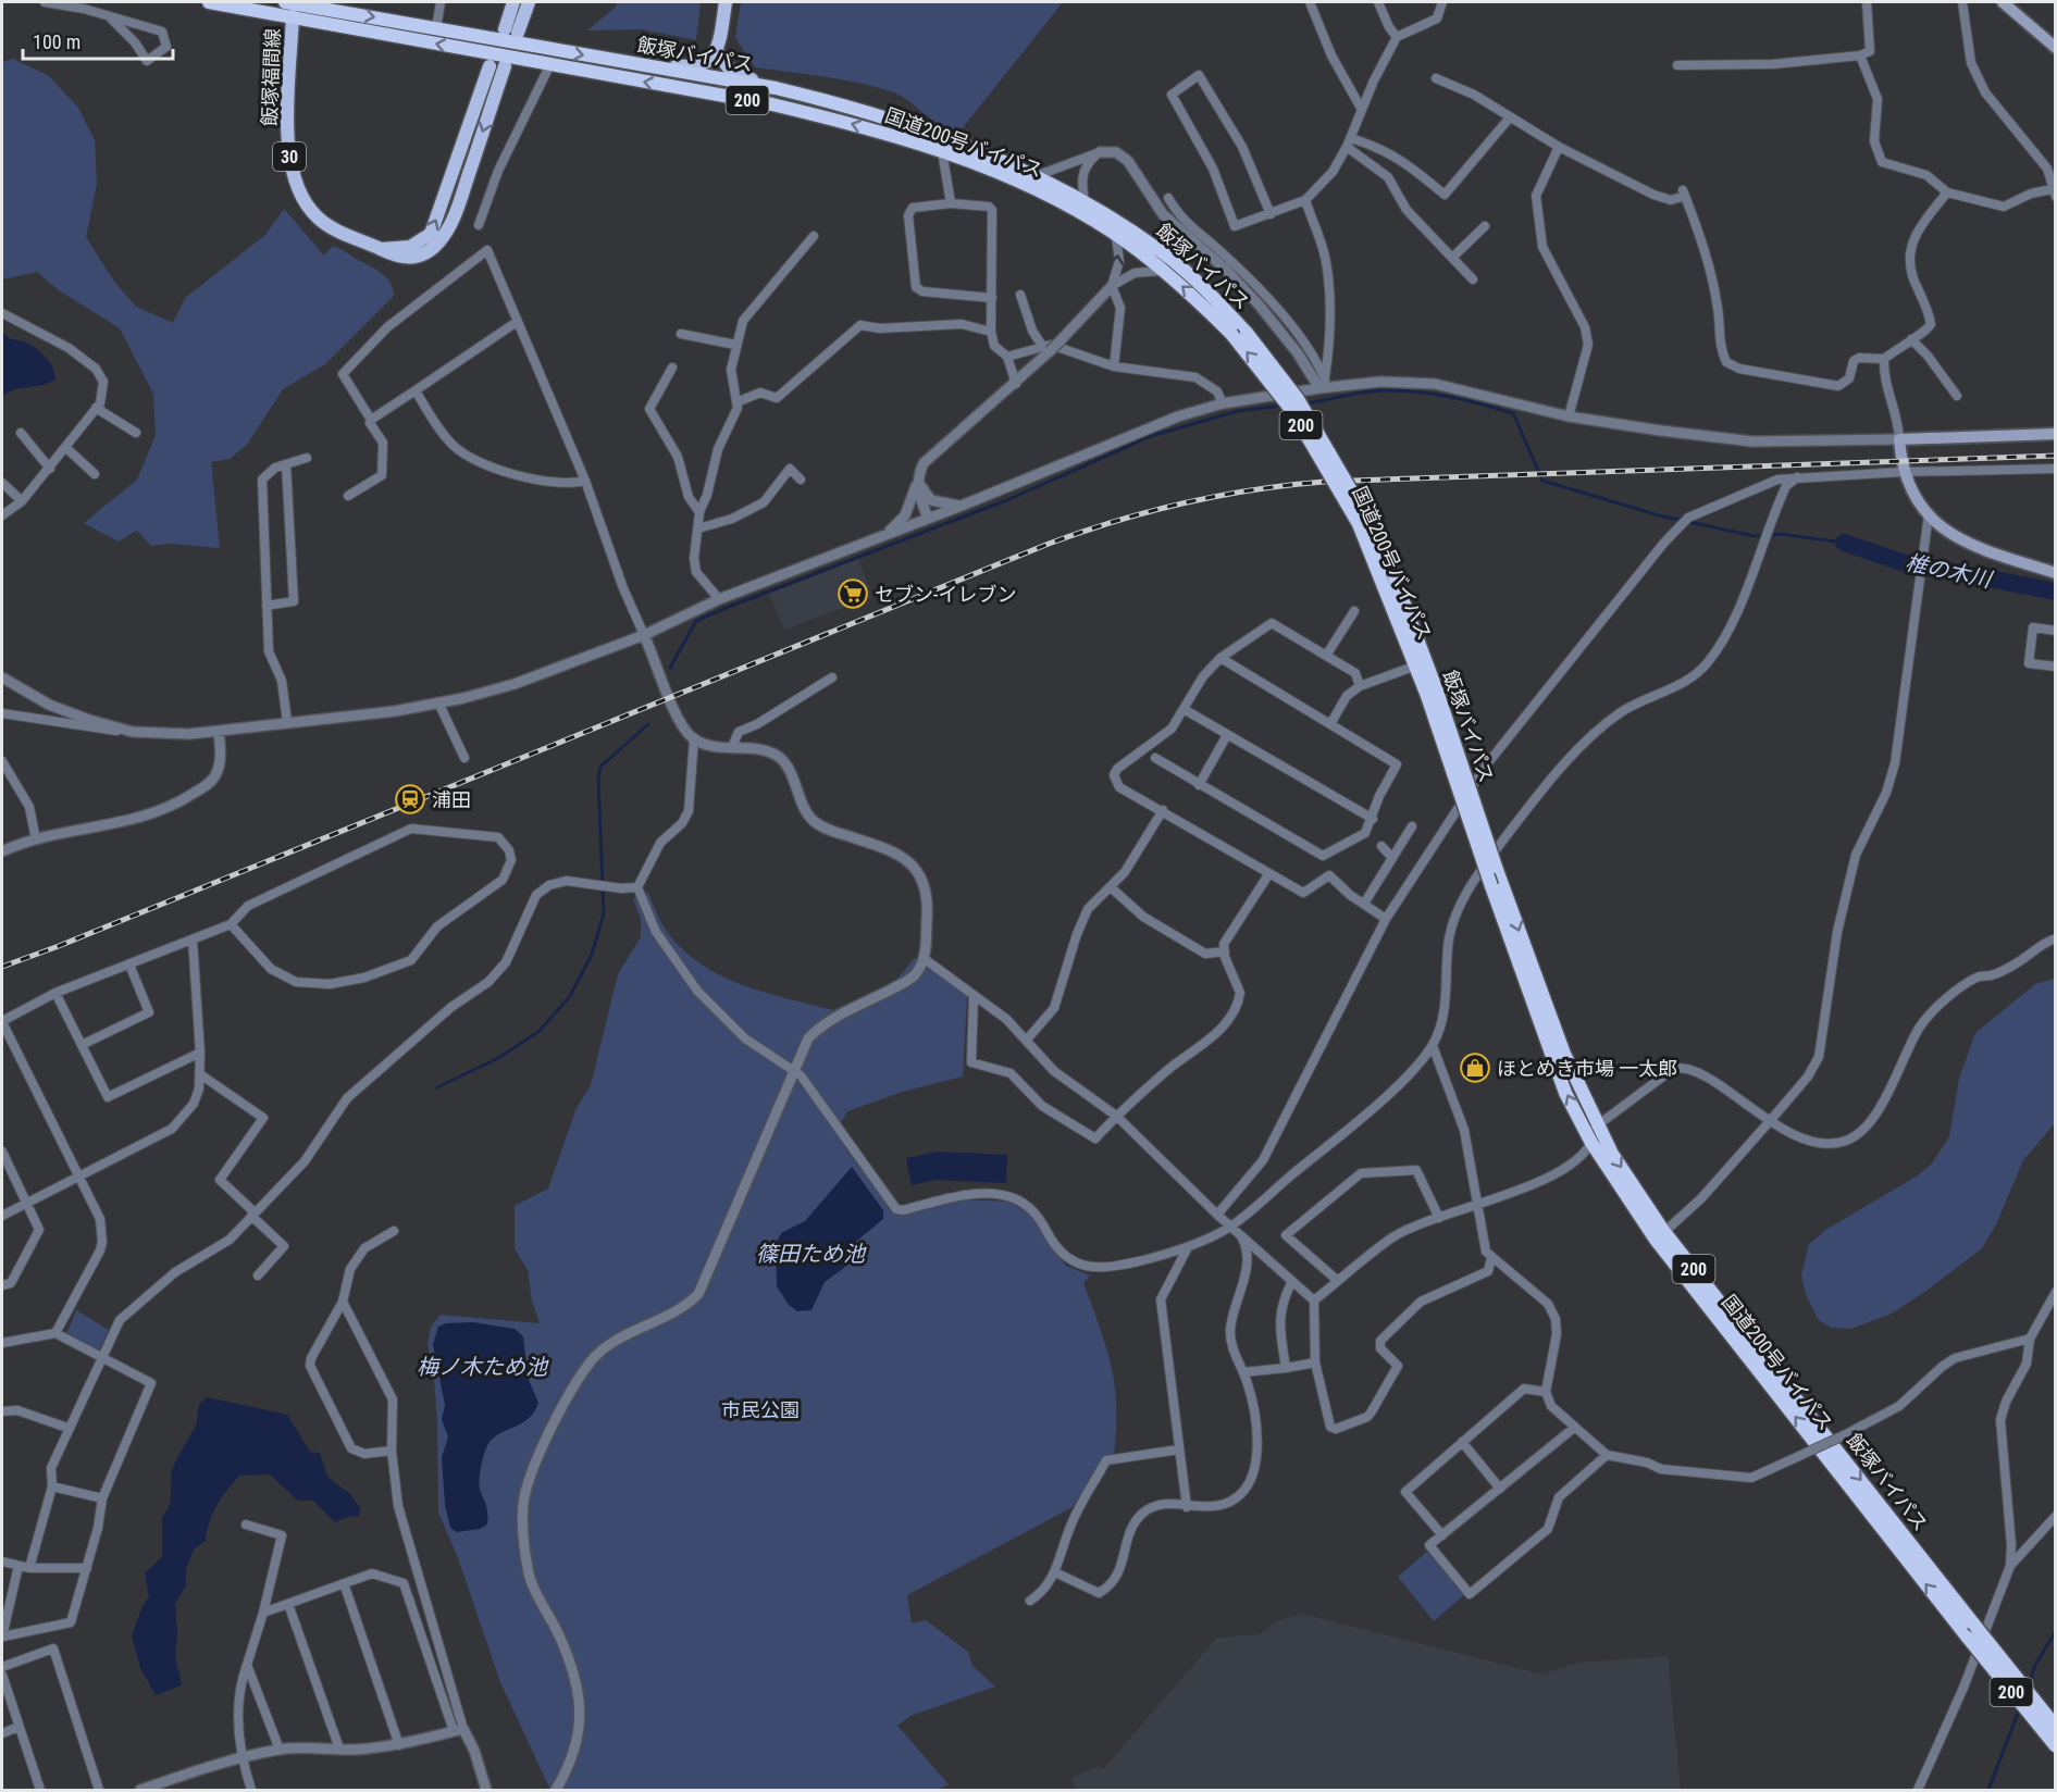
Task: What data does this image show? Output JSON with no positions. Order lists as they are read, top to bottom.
{
  "streets": {
    "highway": ["飯塚バイパス", "200", "国道200号バイパス"],
    "main road": ["飯塚福間線", "30"]
  },
  "crossings": [
    ["飯塚バイパス", "国道200号バイパス"],
    ["飯塚福間線", "国道200号バイパス"]
  ],
  "one_way": ["飯塚バイパス", "国道200号バイパス"],
  "water": ["椎の木川", "篠田ため池", "梅ノ木ため池"],
  "parks": ["市民公園"],
  "places": {
    "supermarket": ["セブン-イレブン"],
    "station": ["浦田"],
    "shop": ["ほとめき市場 一太郎"]
  },
  "scale_bar": "100 m"
}
